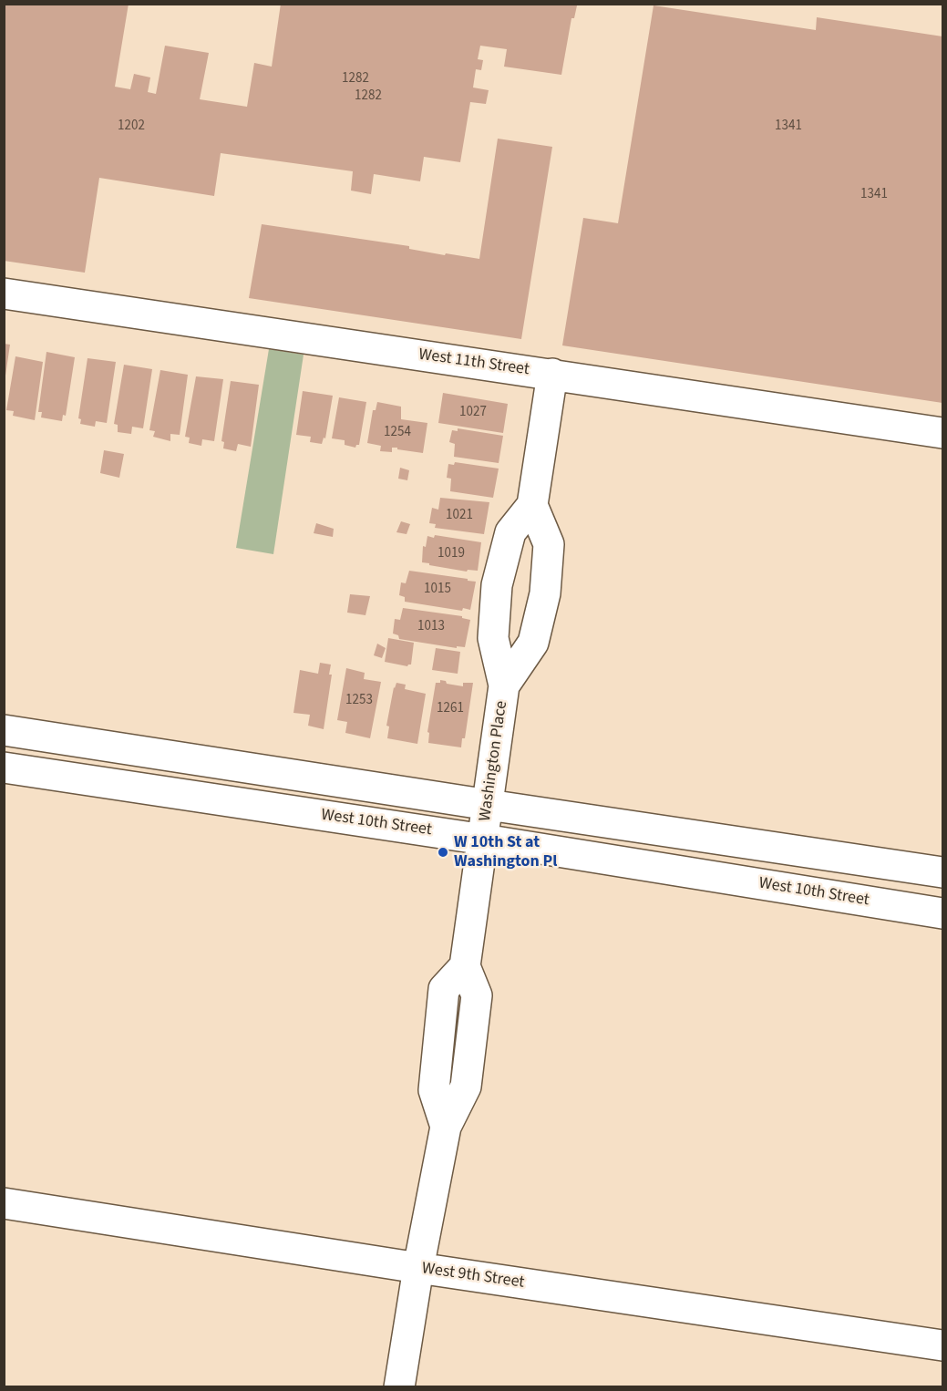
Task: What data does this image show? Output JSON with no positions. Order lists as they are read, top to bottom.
{
  "streets": {
    "street": [
      "West 11th Street",
      "Washington Place",
      "West 10th Street",
      "West 9th Street"
    ]
  },
  "crossings": [
    ["West 11th Street", "Washington Place"],
    ["Washington Place", "West 10th Street"],
    ["Washington Place", "West 9th Street"]
  ],
  "places": ["W 10th St at Washington Pl"],
  "house_numbers": [
    "1282",
    "1282",
    "1202",
    "1341",
    "1341",
    "1027",
    "1254",
    "1021",
    "1019",
    "1015",
    "1013",
    "1253",
    "1261"
  ]
}
